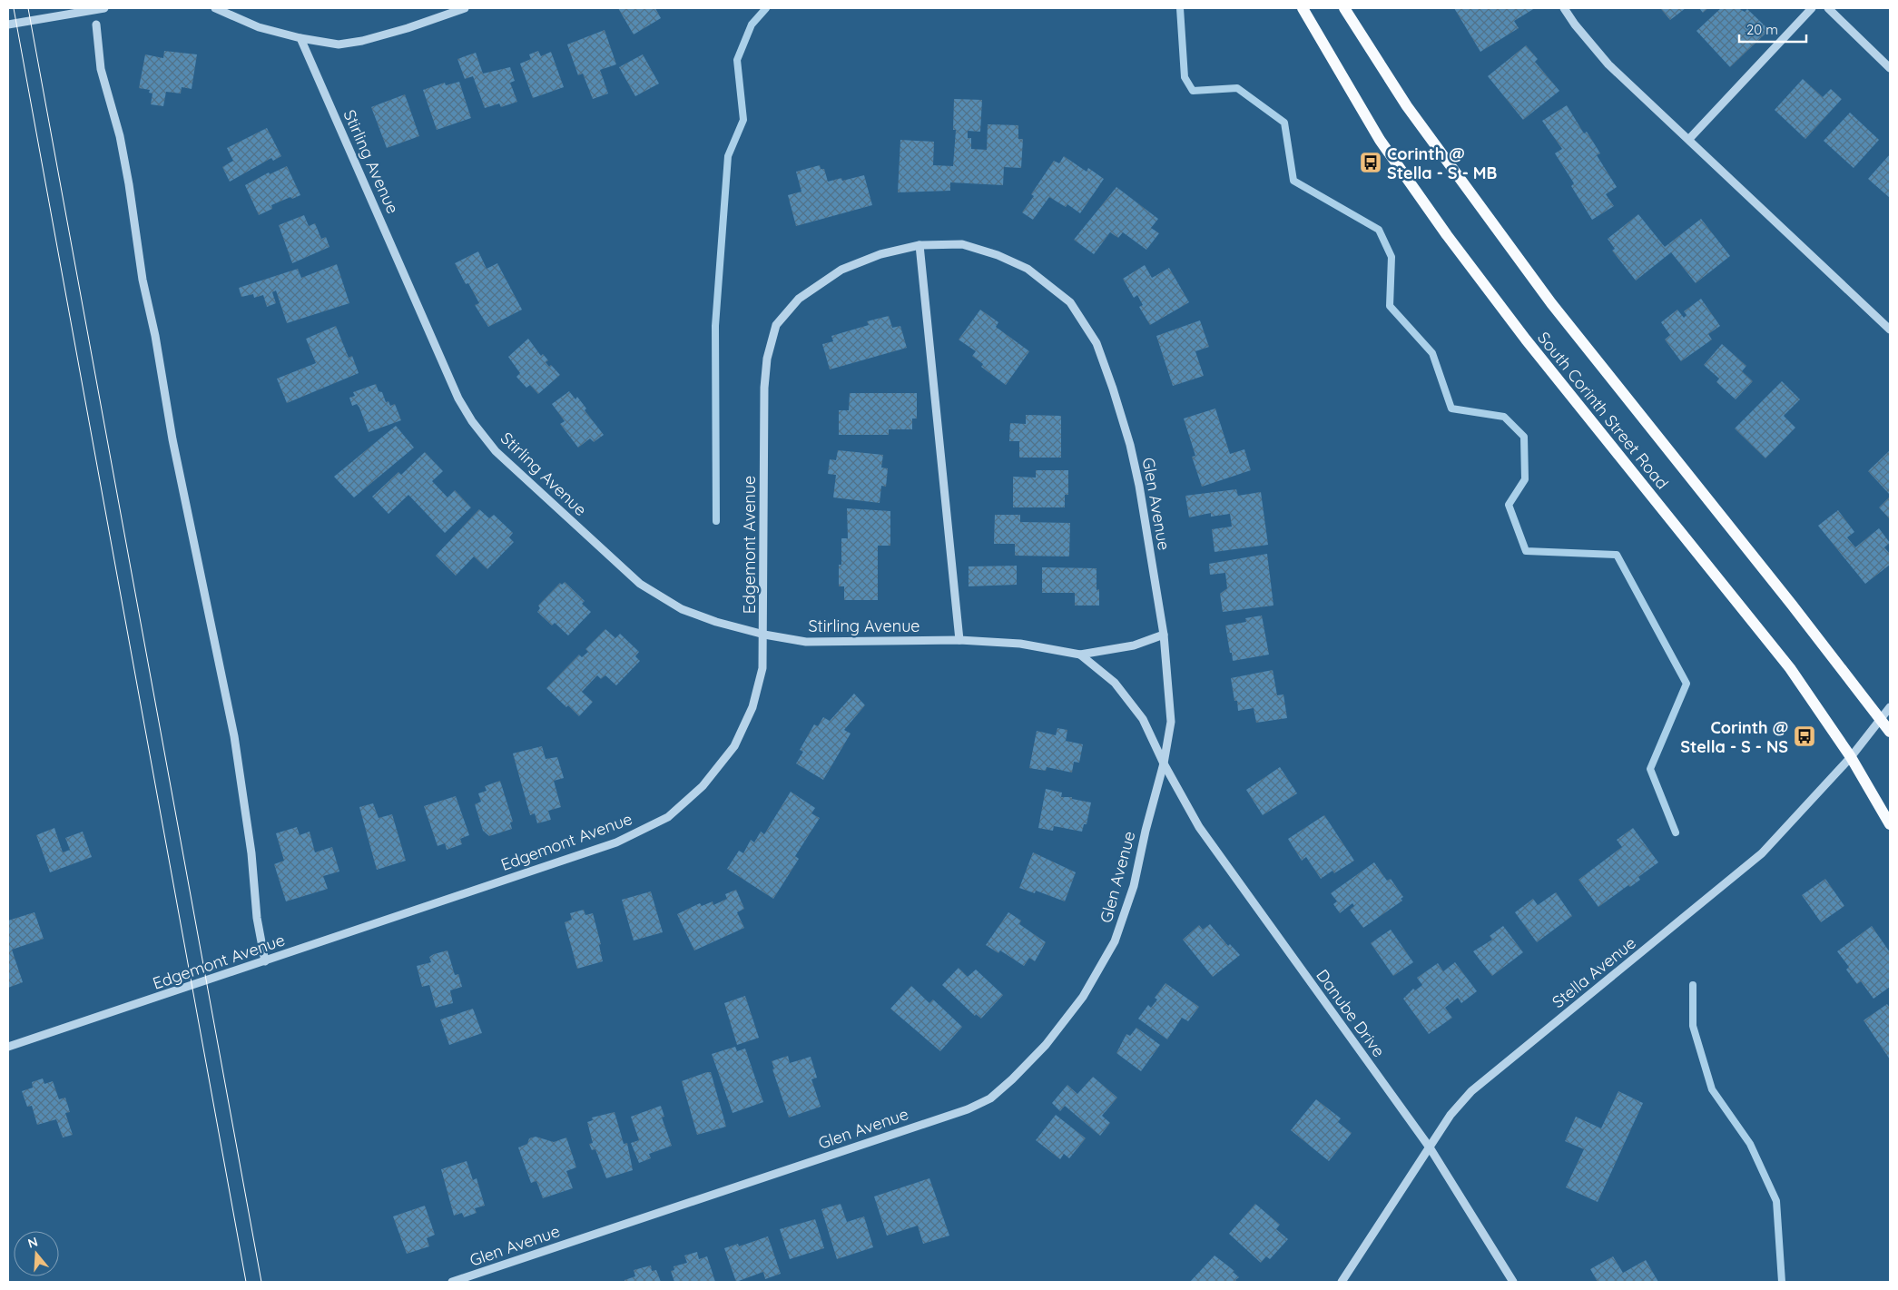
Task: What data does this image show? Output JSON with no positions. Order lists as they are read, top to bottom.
{
  "streets": {
    "main road": ["South Corinth Street Road"],
    "street": [
      "Stirling Avenue",
      "Glen Avenue",
      "Edgemont Avenue",
      "Stella Avenue",
      "Danube Drive"
    ]
  },
  "crossings": [
    ["Stirling Avenue", "Glen Avenue"],
    ["Stirling Avenue", "Edgemont Avenue"],
    ["Stirling Avenue", "Danube Drive"],
    ["South Corinth Street Road", "Stella Avenue"],
    ["Glen Avenue", "Edgemont Avenue"],
    ["Glen Avenue", "Danube Drive"],
    ["Stella Avenue", "Danube Drive"]
  ],
  "places": {
    "bus stop": ["Corinth @ Stella - S - MB", "Corinth @ Stella - S - NS"]
  },
  "scale_bar": "20 m",
  "north": "top"
}
